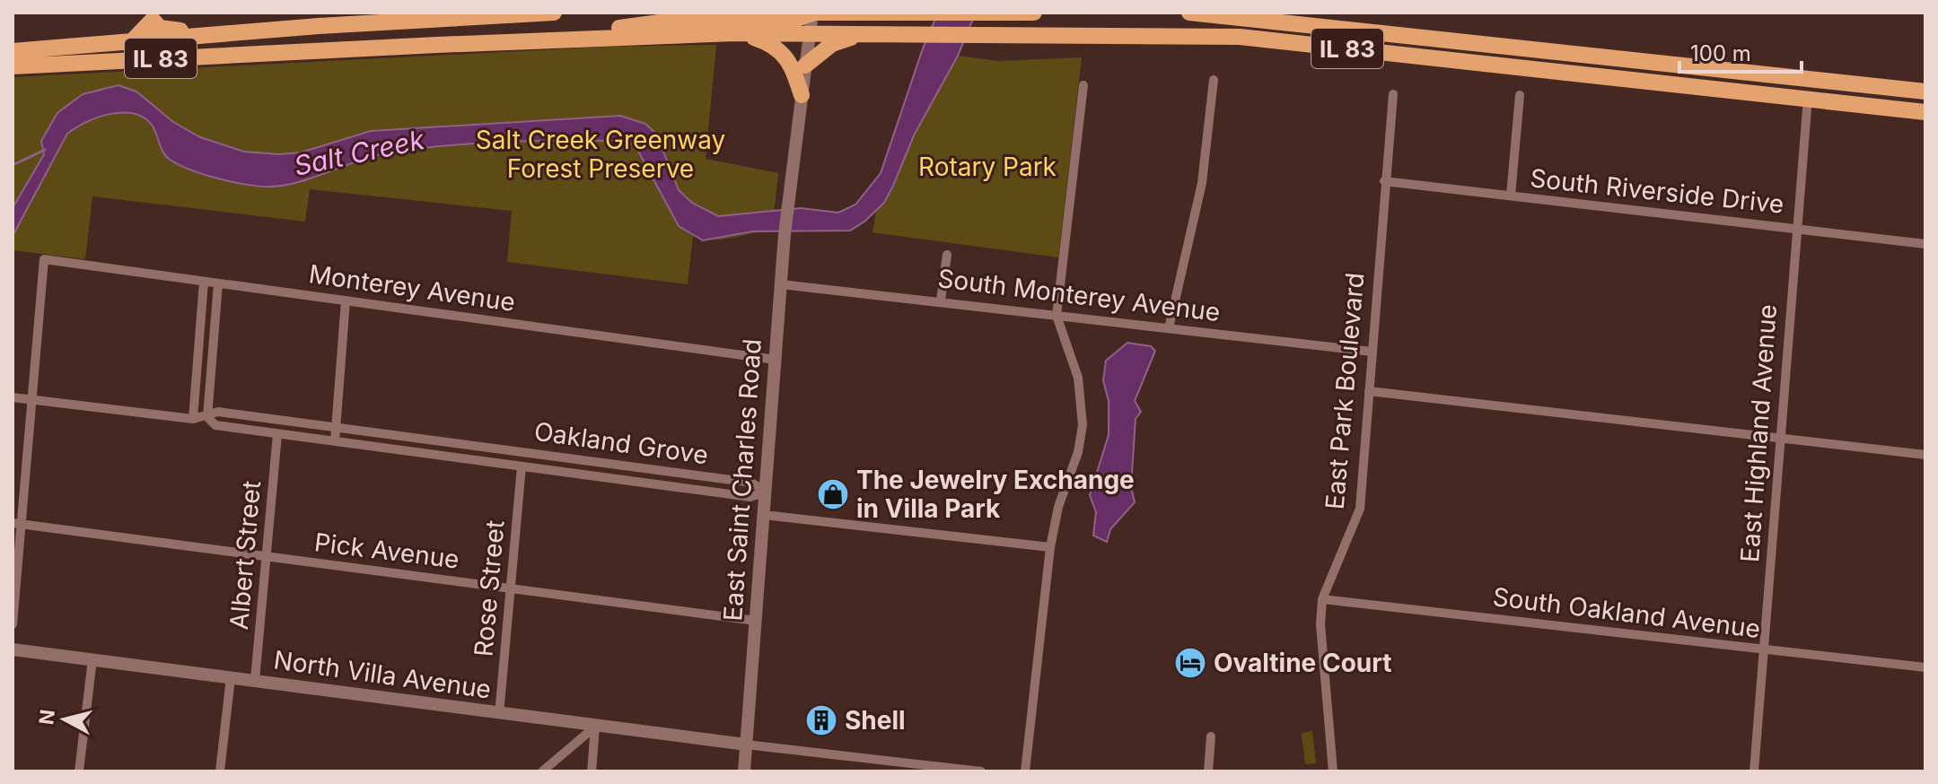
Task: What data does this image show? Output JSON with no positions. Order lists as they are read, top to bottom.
{
  "streets": {
    "highway": ["IL 83"],
    "main road": ["East Saint Charles Road", "North Villa Avenue"],
    "street": [
      "South Riverside Drive",
      "Monterey Avenue",
      "South Monterey Avenue",
      "East Park Boulevard",
      "East Highland Avenue",
      "Oakland Grove",
      "Pick Avenue",
      "Albert Street",
      "Rose Street",
      "South Oakland Avenue"
    ]
  },
  "crossings": [
    ["IL 83", "East Highland Avenue"],
    ["IL 83", "East Saint Charles Road"],
    ["South Riverside Drive", "East Park Boulevard"],
    ["South Riverside Drive", "East Highland Avenue"],
    ["Monterey Avenue", "Oakland Grove"],
    ["Monterey Avenue", "East Saint Charles Road"],
    ["South Monterey Avenue", "East Park Boulevard"],
    ["South Monterey Avenue", "East Saint Charles Road"],
    ["East Park Boulevard", "South Oakland Avenue"],
    ["East Highland Avenue", "South Oakland Avenue"],
    ["Oakland Grove", "East Saint Charles Road"],
    ["Oakland Grove", "Albert Street"],
    ["Oakland Grove", "Rose Street"],
    ["East Saint Charles Road", "Pick Avenue"],
    ["East Saint Charles Road", "North Villa Avenue"],
    ["Pick Avenue", "Albert Street"],
    ["Pick Avenue", "Rose Street"],
    ["Albert Street", "North Villa Avenue"],
    ["Rose Street", "North Villa Avenue"]
  ],
  "water": ["Salt Creek"],
  "parks": ["Salt Creek Greenway Forest Preserve", "Rotary Park"],
  "places": {
    "shop": ["The Jewelry Exchange in Villa Park"],
    "hotel": ["Ovaltine Court"],
    "building": ["Shell"]
  },
  "scale_bar": "100 m",
  "north": "left"
}
